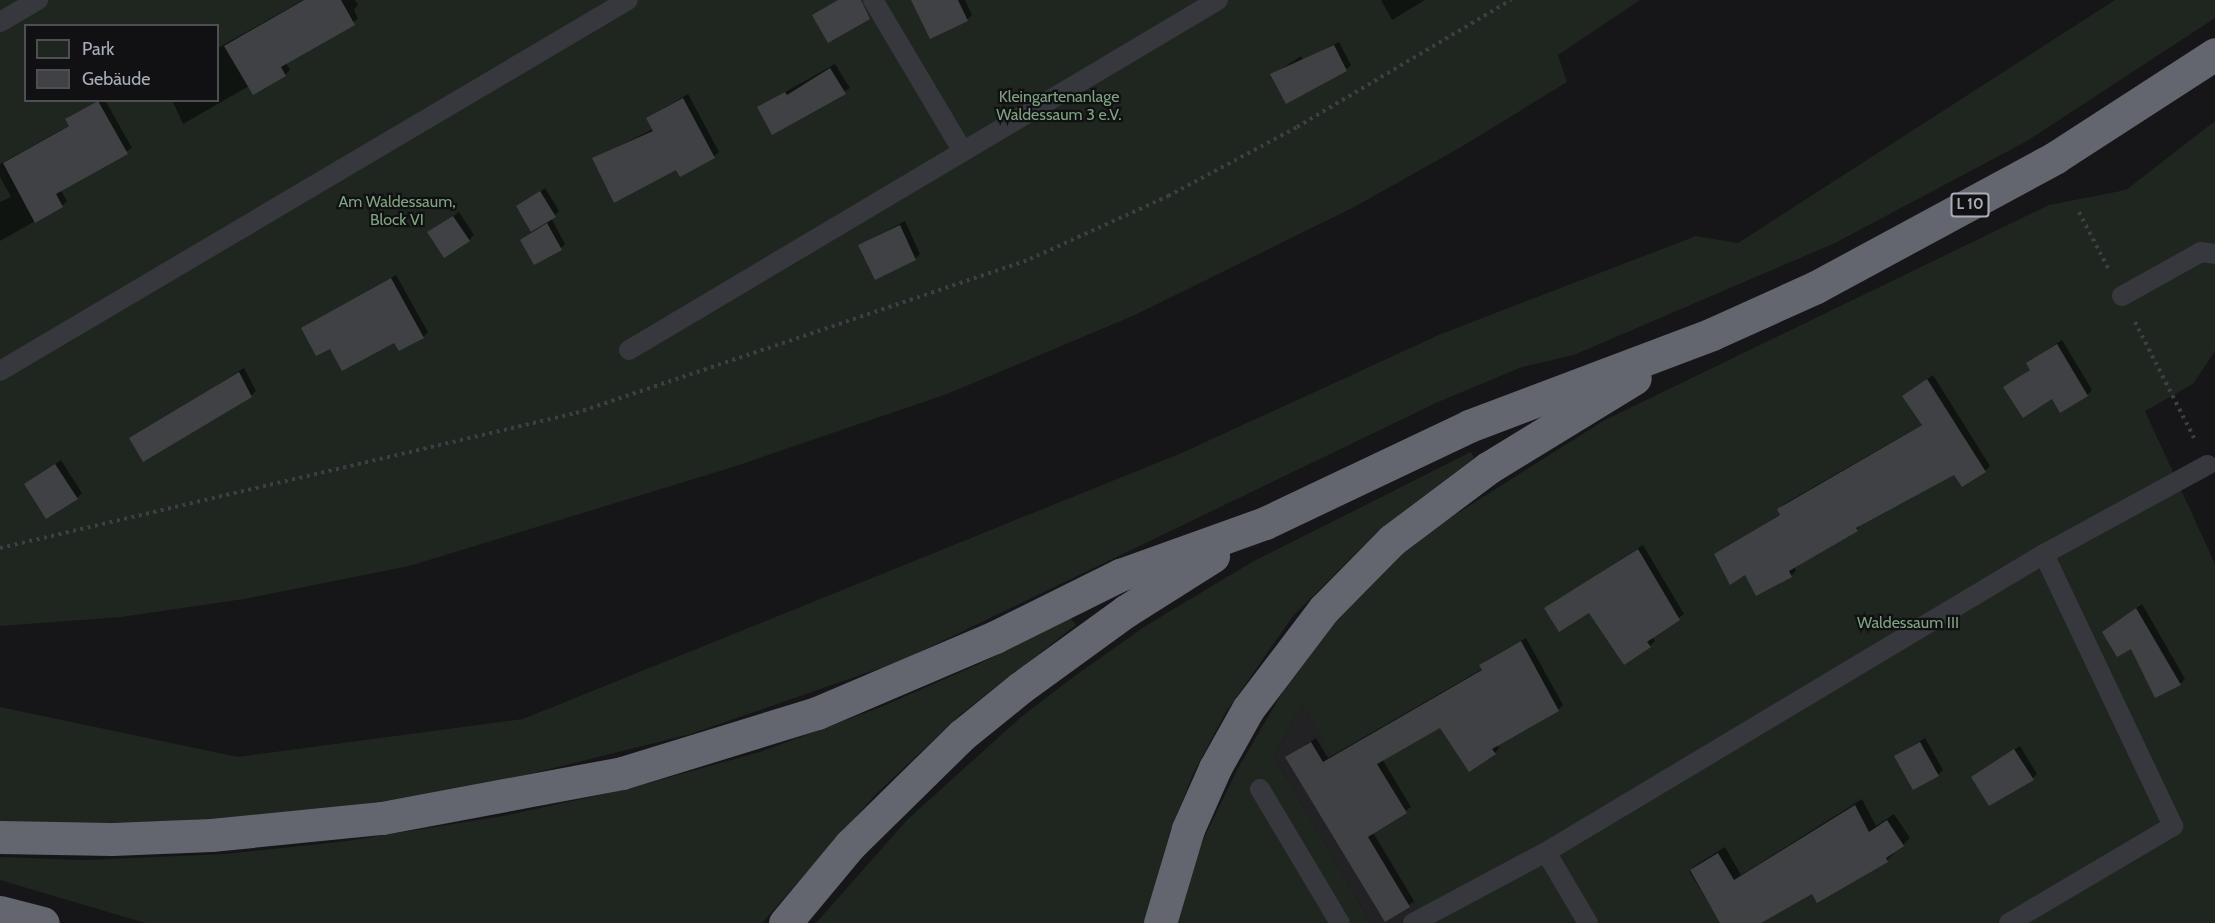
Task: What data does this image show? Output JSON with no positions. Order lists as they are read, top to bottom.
{
  "streets": {
    "highway": ["L 10"]
  },
  "parks": ["Kleingartenanlage Waldessaum 3 e.V.", "Am Waldessaum, Block VI", "Waldessaum III"],
  "legend": ["Park", "Gebäude"]
}
